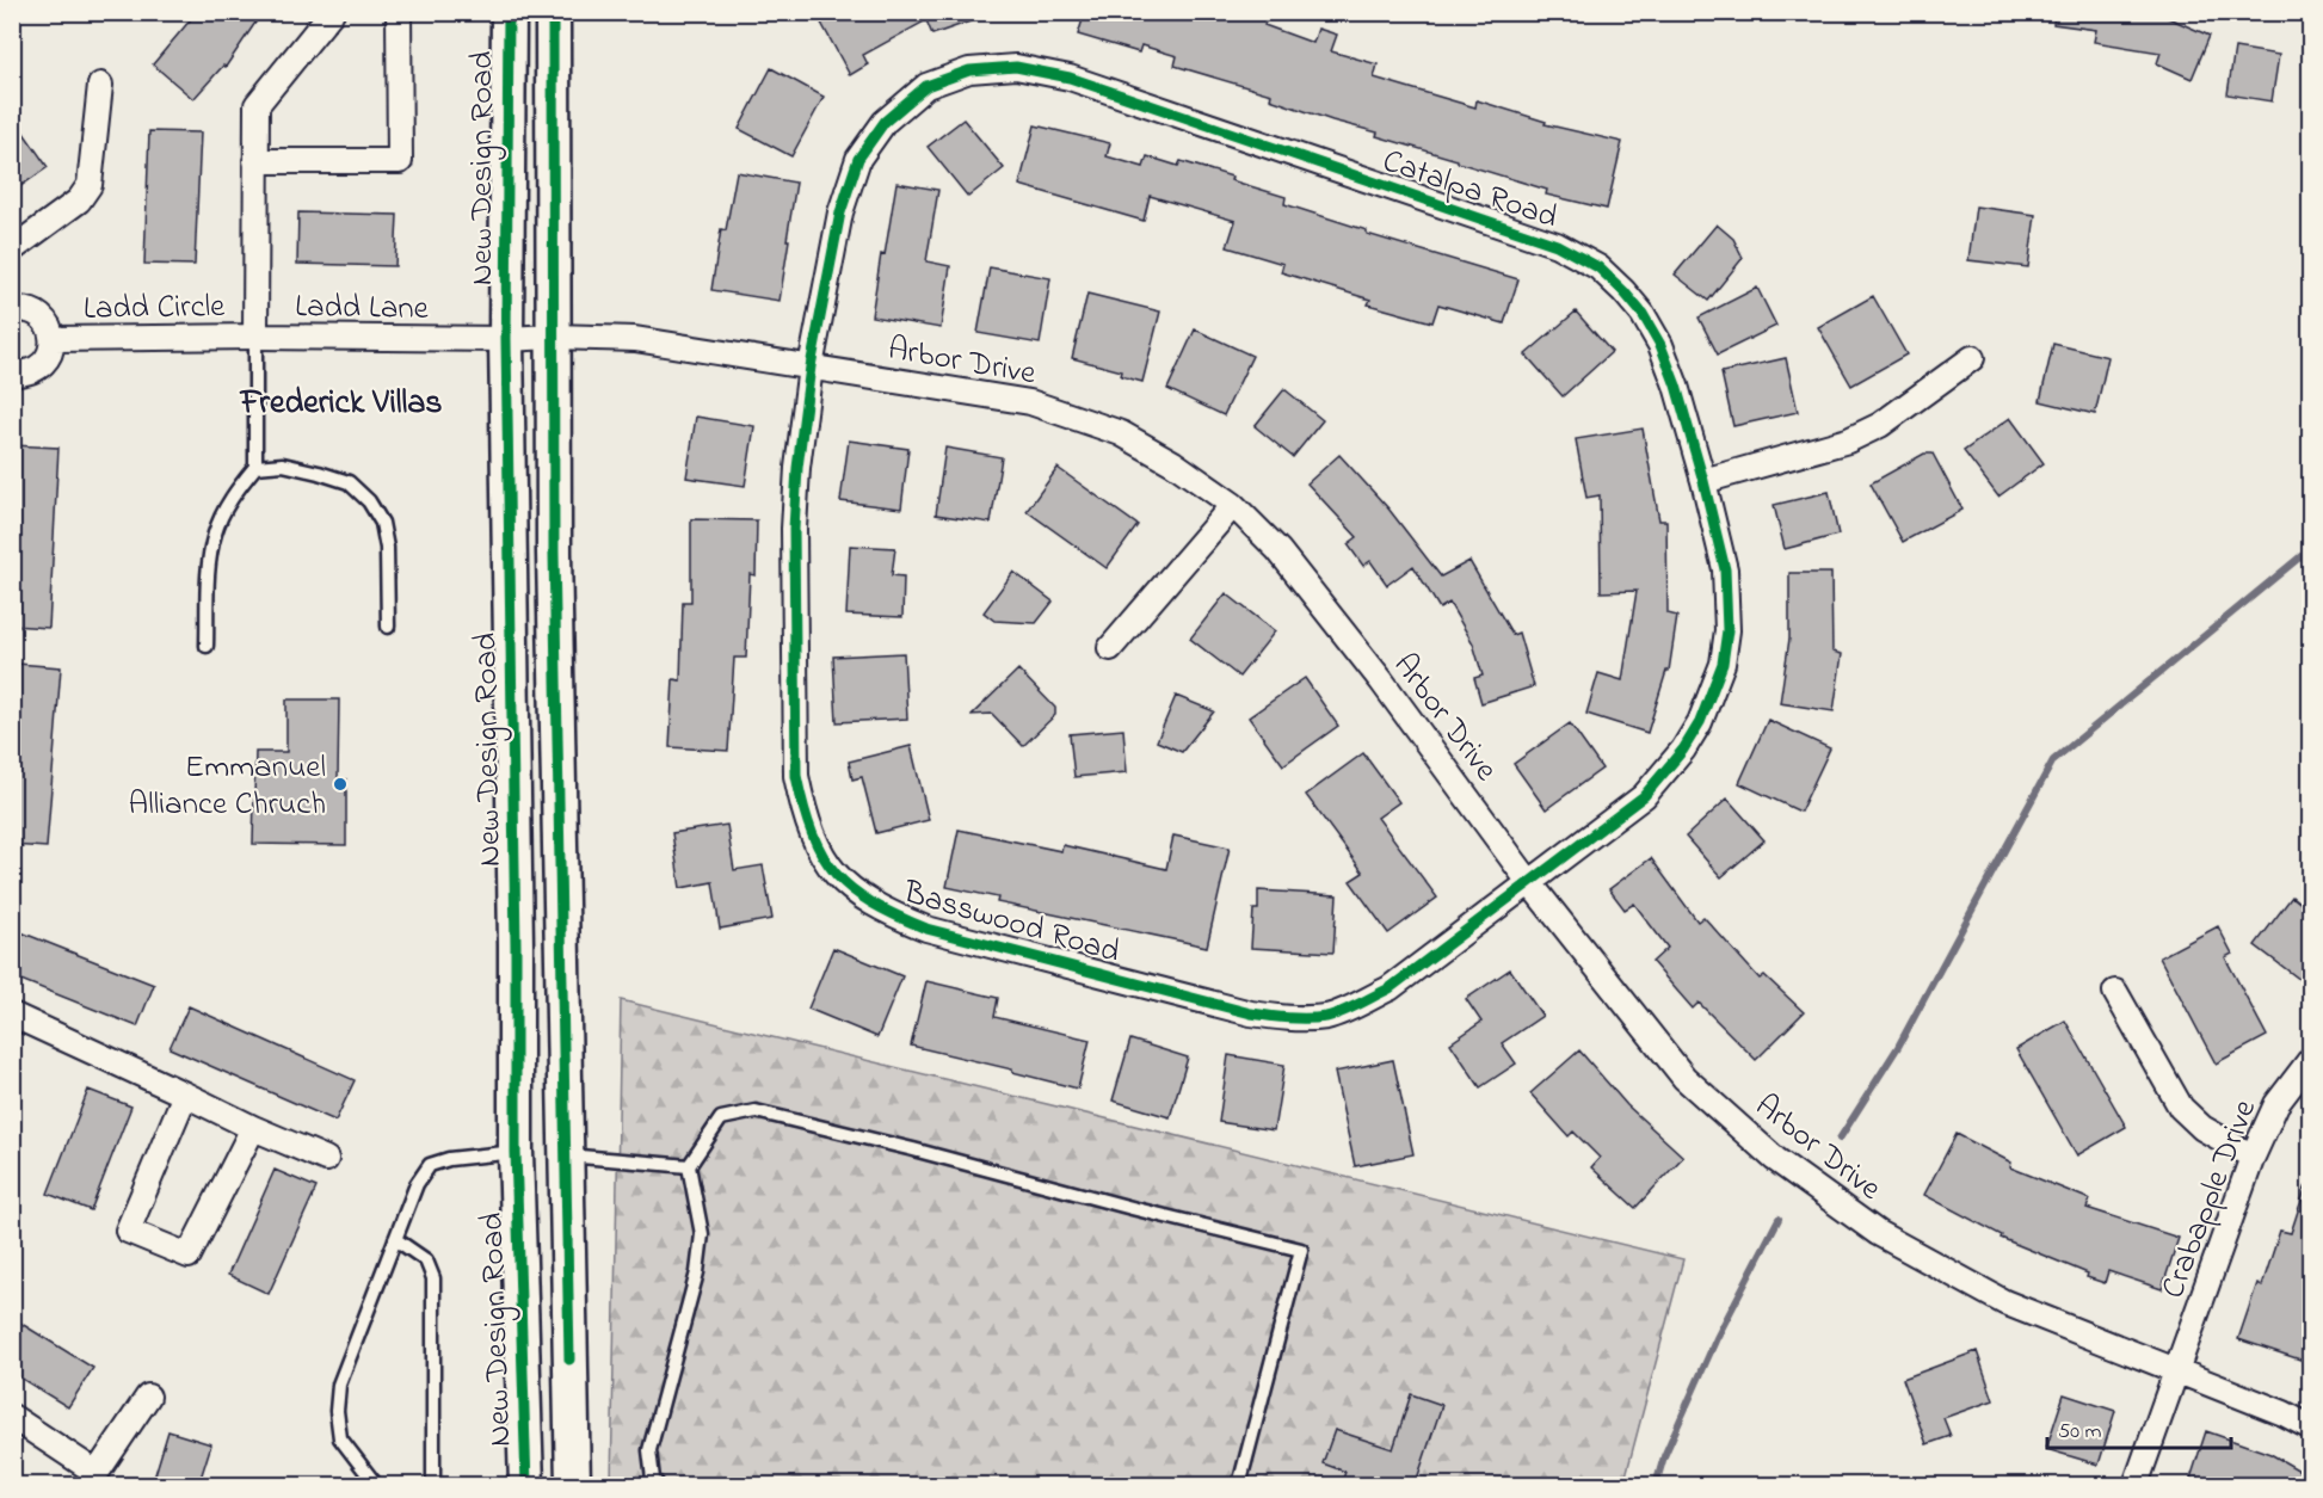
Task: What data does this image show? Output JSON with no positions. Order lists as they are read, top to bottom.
{
  "streets": {
    "main road": ["New Design Road"],
    "street": [
      "Catalpa Road",
      "Ladd Circle",
      "Ladd Lane",
      "Arbor Drive",
      "Basswood Road",
      "Crabapple Drive"
    ]
  },
  "crossings": [
    ["New Design Road", "Ladd Lane"],
    ["Catalpa Road", "Arbor Drive"],
    ["Catalpa Road", "Basswood Road"],
    ["Ladd Circle", "Ladd Lane"],
    ["Ladd Lane", "Arbor Drive"],
    ["Arbor Drive", "Basswood Road"],
    ["Arbor Drive", "Crabapple Drive"]
  ],
  "districts": ["Frederick Villas"],
  "places": ["Emmanuel Alliance Chruch"],
  "scale_bar": "50 m"
}
